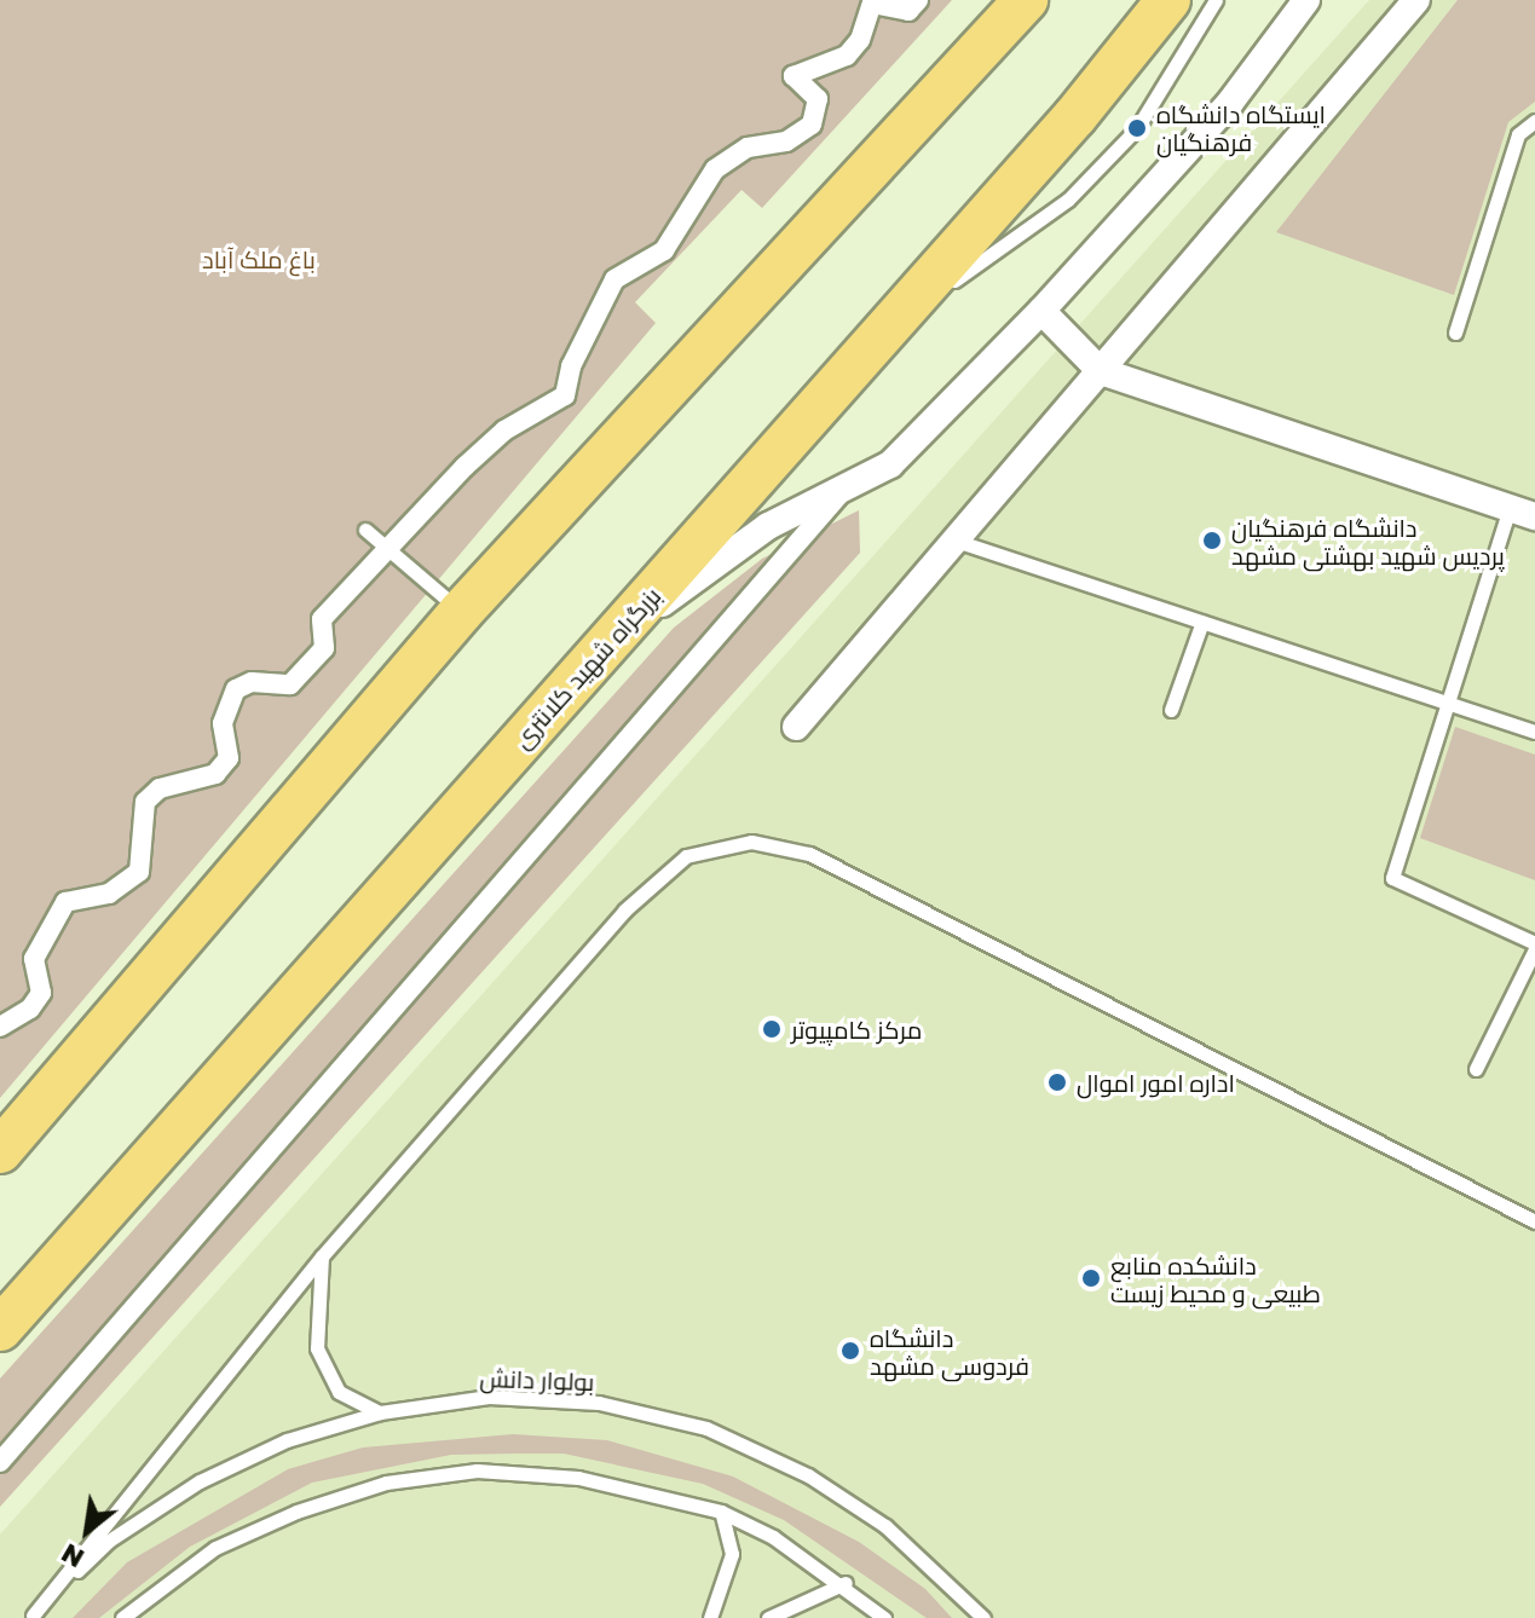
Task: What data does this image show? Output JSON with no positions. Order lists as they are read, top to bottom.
{
  "streets": {
    "highway": ["بزرگراه شهید کلانتری"],
    "lane": ["بولوار دانش"]
  },
  "parks": ["باغ ملک آباد"],
  "places": [
    "ایستگاه دانشگاه فرهنگیان",
    "دانشگاه فرهنگیان پردیس شهید بهشتی مشهد",
    "مرکز کامپیوتر",
    "اداره امور اموال",
    "دانشکده منابع طبیعی و محیط زیست",
    "دانشگاه فردوسی مشهد"
  ],
  "north": "bottom left"
}
